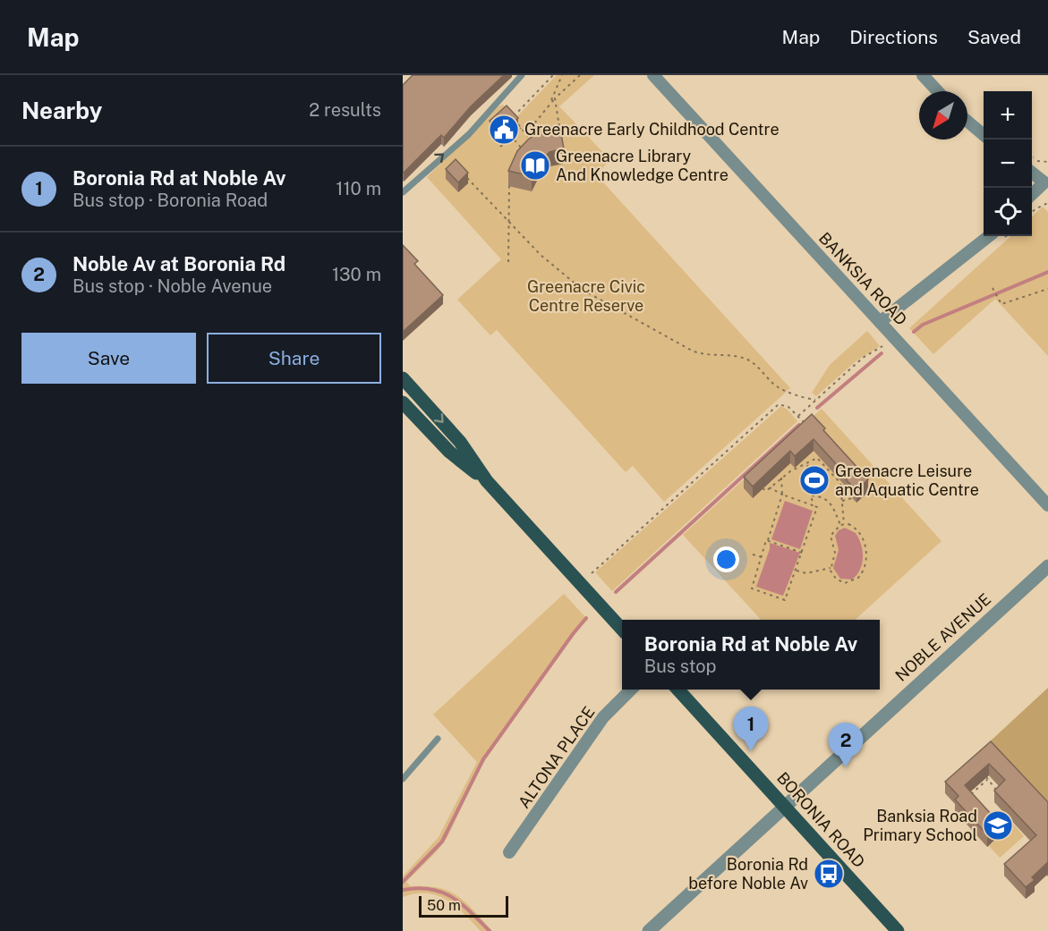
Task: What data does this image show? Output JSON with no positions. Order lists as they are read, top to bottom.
{
  "streets": {
    "main road": ["BORONIA ROAD"],
    "street": ["BANKSIA ROAD", "NOBLE AVENUE", "ALTONA PLACE"]
  },
  "crossings": [
    ["NOBLE AVENUE", "BORONIA ROAD"]
  ],
  "parks": ["Greenacre Civic Centre Reserve"],
  "places": {
    "public building": ["Greenacre Early Childhood Centre"],
    "library": ["Greenacre Library And Knowledge Centre"],
    "sports": ["Greenacre Leisure and Aquatic Centre"],
    "school or university": ["Banksia Road Primary School"],
    "bus stop": ["Boronia Rd before Noble Av"]
  },
  "scale_bar": "50 m",
  "north": "bottom left",
  "page": {
    "header": "Map",
    "nav": ["Map", "Directions", "Saved"],
    "heading": ["Nearby", "2 results"],
    "map_buttons": ["+", "−"],
    "list": [
      {
        "mark": "1",
        "name": "Boronia Rd at Noble Av",
        "note": "Bus stop · Boronia Road",
        "value": "110 m"
      },
      {
        "mark": "2",
        "name": "Noble Av at Boronia Rd",
        "note": "Bus stop · Noble Avenue",
        "value": "130 m"
      }
    ],
    "buttons": ["Save", "Share"],
    "popup": ["Boronia Rd at Noble Av", "Bus stop"],
    "pins": ["1", "2"],
    "scale": "50 m"
  }
}
